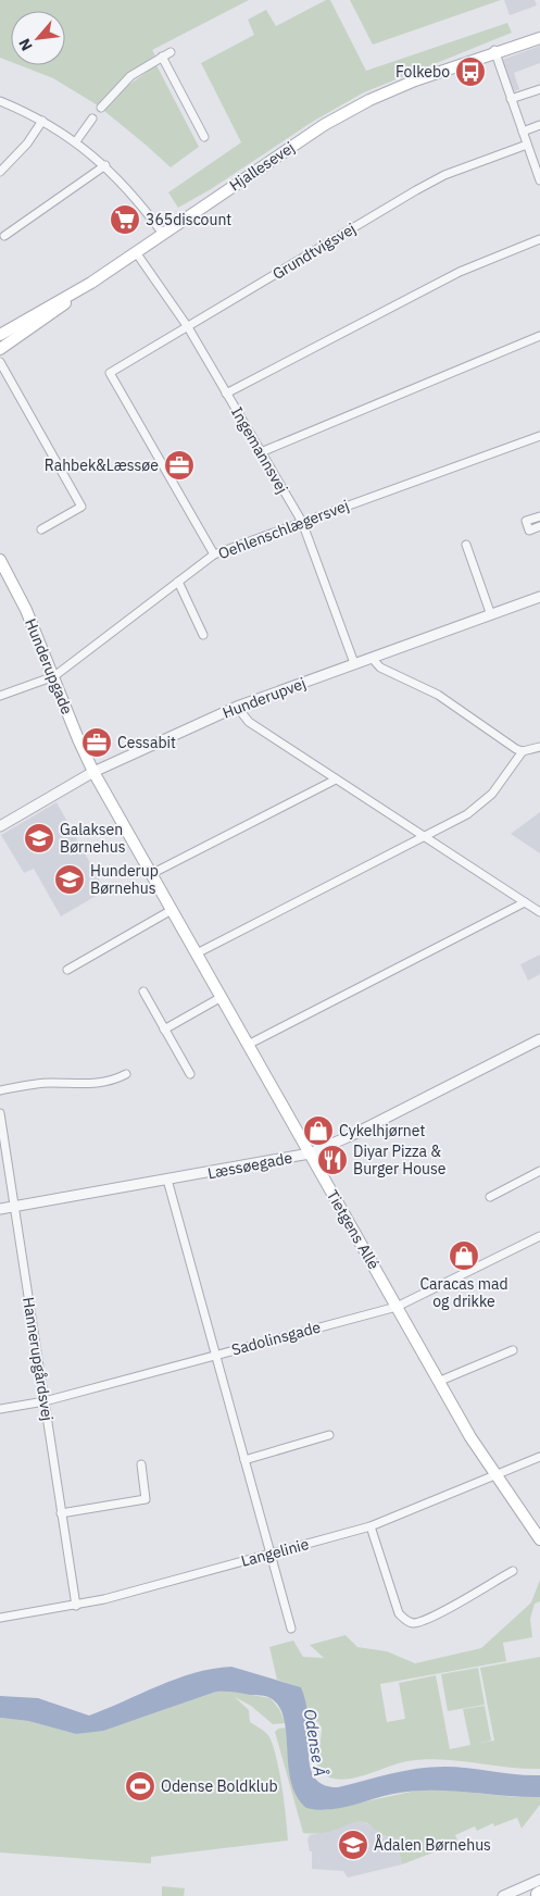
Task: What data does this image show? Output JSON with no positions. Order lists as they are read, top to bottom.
{
  "streets": {
    "main road": ["Hjallesevej", "Hunderupgade", "Tietgens Allé"],
    "street": [
      "Grundtvigsvej",
      "Ingemannsvej",
      "Oehlenschlægersvej",
      "Hunderupvej",
      "Læssøegade",
      "Sadolinsgade",
      "Hannerupgårdsvej",
      "Langelinie"
    ]
  },
  "crossings": [
    ["Hjallesevej", "Ingemannsvej"],
    ["Grundtvigsvej", "Ingemannsvej"],
    ["Grundtvigsvej", "Oehlenschlægersvej"],
    ["Ingemannsvej", "Oehlenschlægersvej"],
    ["Ingemannsvej", "Hunderupvej"],
    ["Oehlenschlægersvej", "Hunderupgade"],
    ["Hunderupgade", "Hunderupvej"],
    ["Hunderupgade", "Tietgens Allé"],
    ["Hunderupvej", "Tietgens Allé"],
    ["Læssøegade", "Tietgens Allé"],
    ["Læssøegade", "Hannerupgårdsvej"],
    ["Tietgens Allé", "Sadolinsgade"],
    ["Tietgens Allé", "Langelinie"],
    ["Sadolinsgade", "Hannerupgårdsvej"],
    ["Hannerupgårdsvej", "Langelinie"]
  ],
  "water": ["Odense Å"],
  "places": {
    "bus stop": ["Folkebo"],
    "supermarket": ["365discount"],
    "office": ["Rahbek&Læssøe", "Cessabit"],
    "school or university": ["Galaksen Børnehus", "Hunderup Børnehus", "Ådalen Børnehus"],
    "shop": ["Cykelhjørnet", "Caracas mad og drikke"],
    "restaurant": ["Diyar Pizza & Burger House"],
    "sports": ["Odense Boldklub"]
  },
  "north": "bottom left"
}
